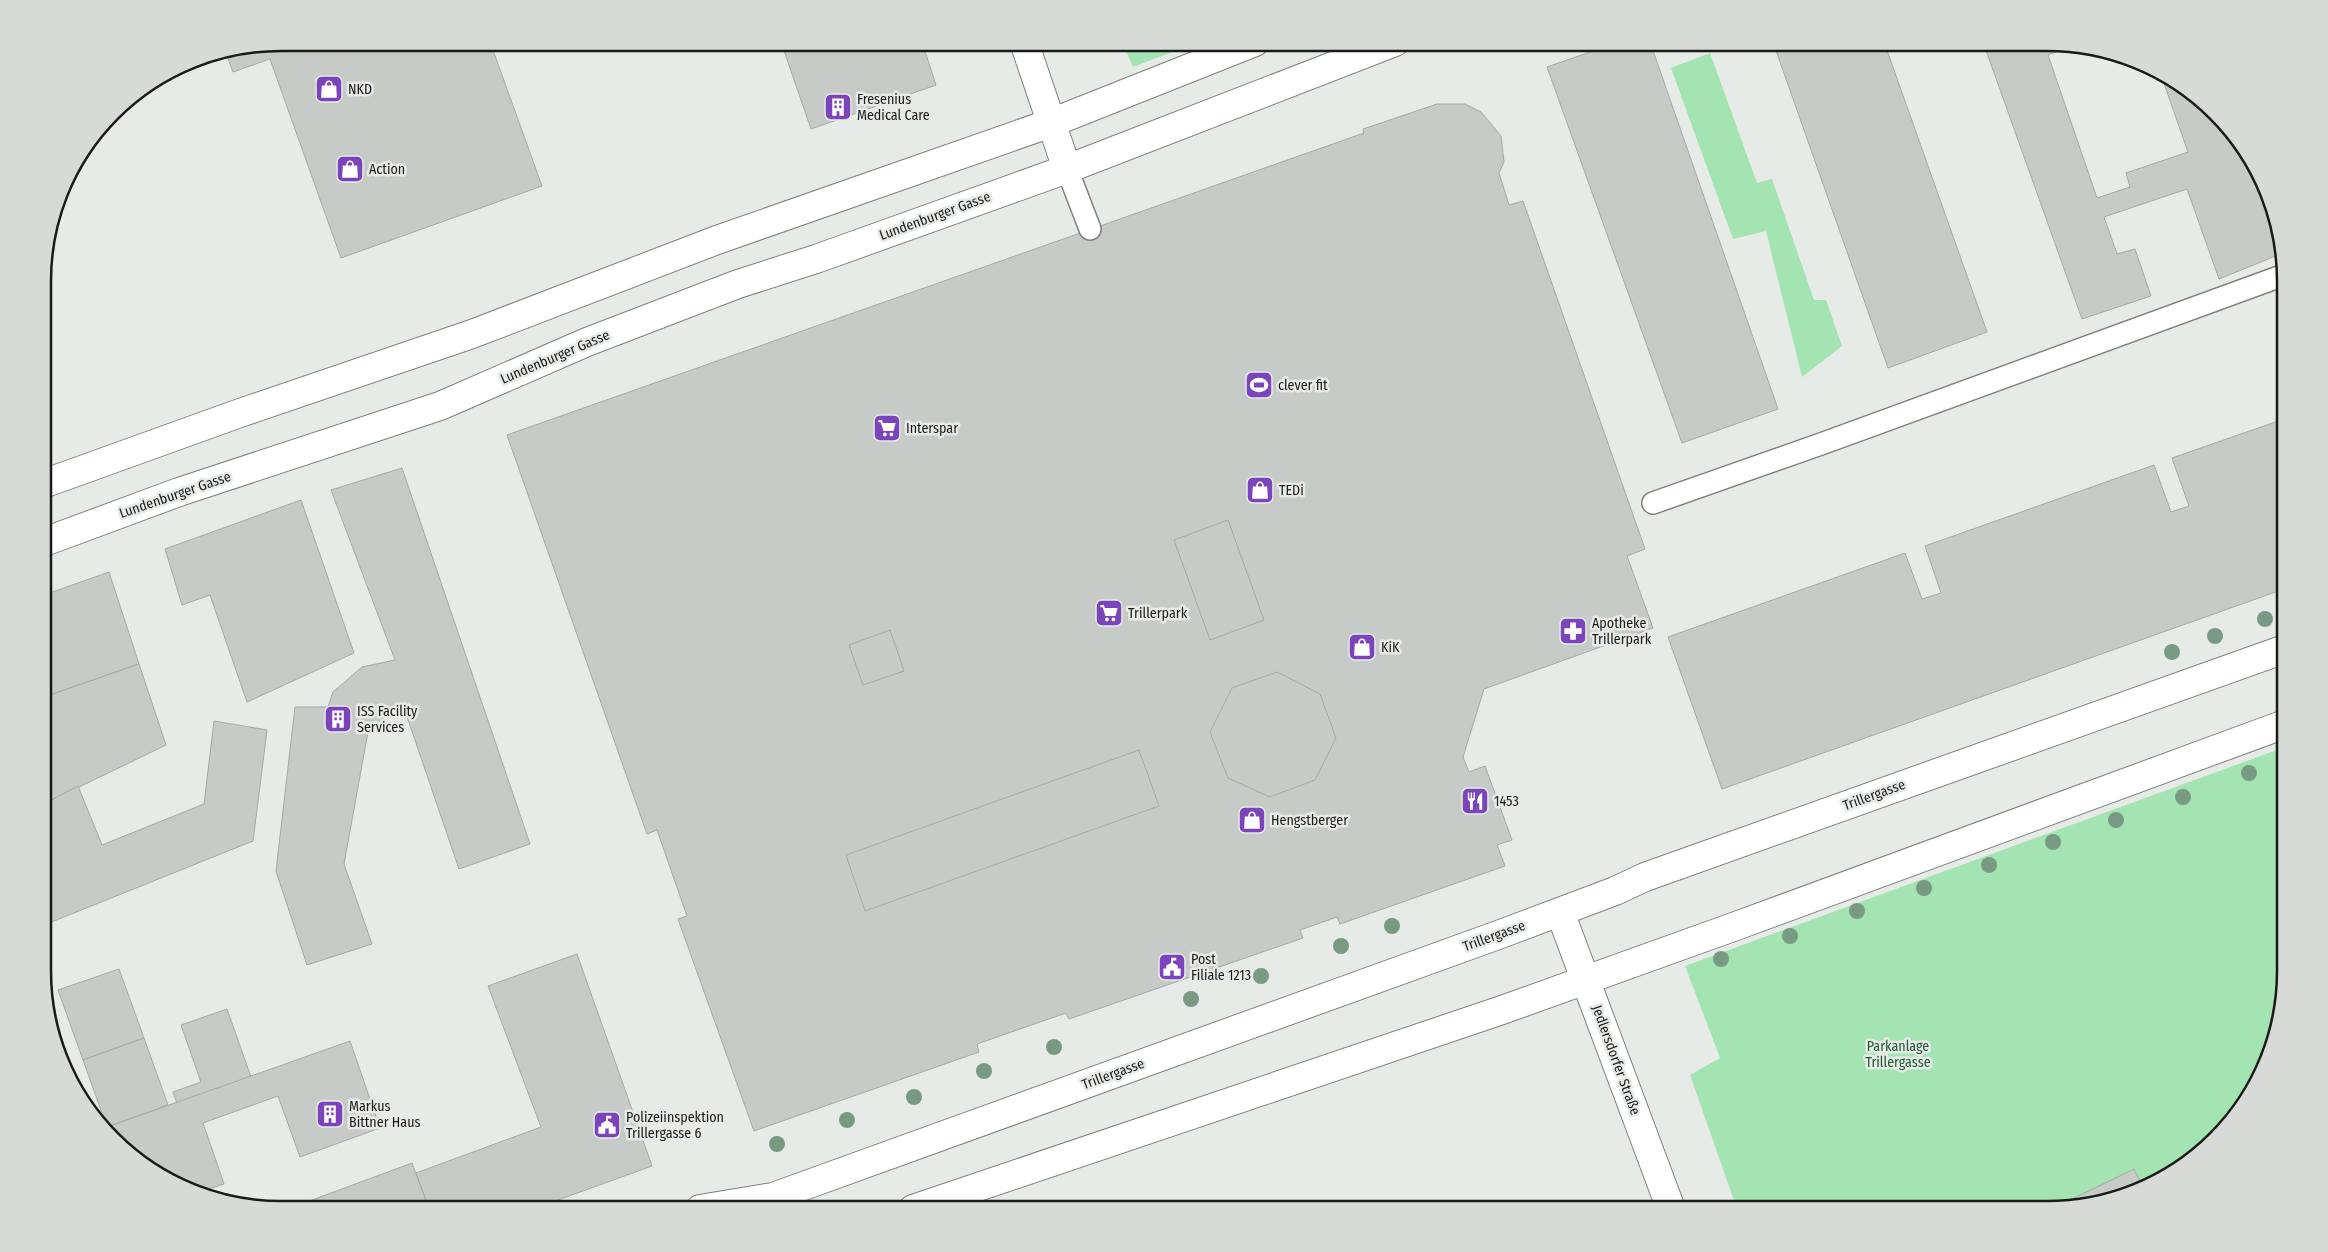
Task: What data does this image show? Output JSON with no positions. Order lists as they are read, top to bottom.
{
  "streets": {
    "main road": ["Lundenburger Gasse", "Trillergasse", "Jedlersdorfer Straße"]
  },
  "crossings": [
    ["Trillergasse", "Jedlersdorfer Straße"]
  ],
  "parks": ["Parkanlage Trillergasse"],
  "places": {
    "shop": [
      "NKD",
      "Action",
      "TEDi",
      "KiK",
      "Hengstberger"
    ],
    "building": ["Fresenius Medical Care", "ISS Facility Services", "Markus Bittner Haus"],
    "sports": ["clever fit"],
    "supermarket": ["Interspar", "Trillerpark"],
    "pharmacy": ["Apotheke Trillerpark"],
    "restaurant": ["1453"],
    "public building": ["Post Filiale 1213", "Polizeiinspektion Trillergasse 6"]
  }
}
